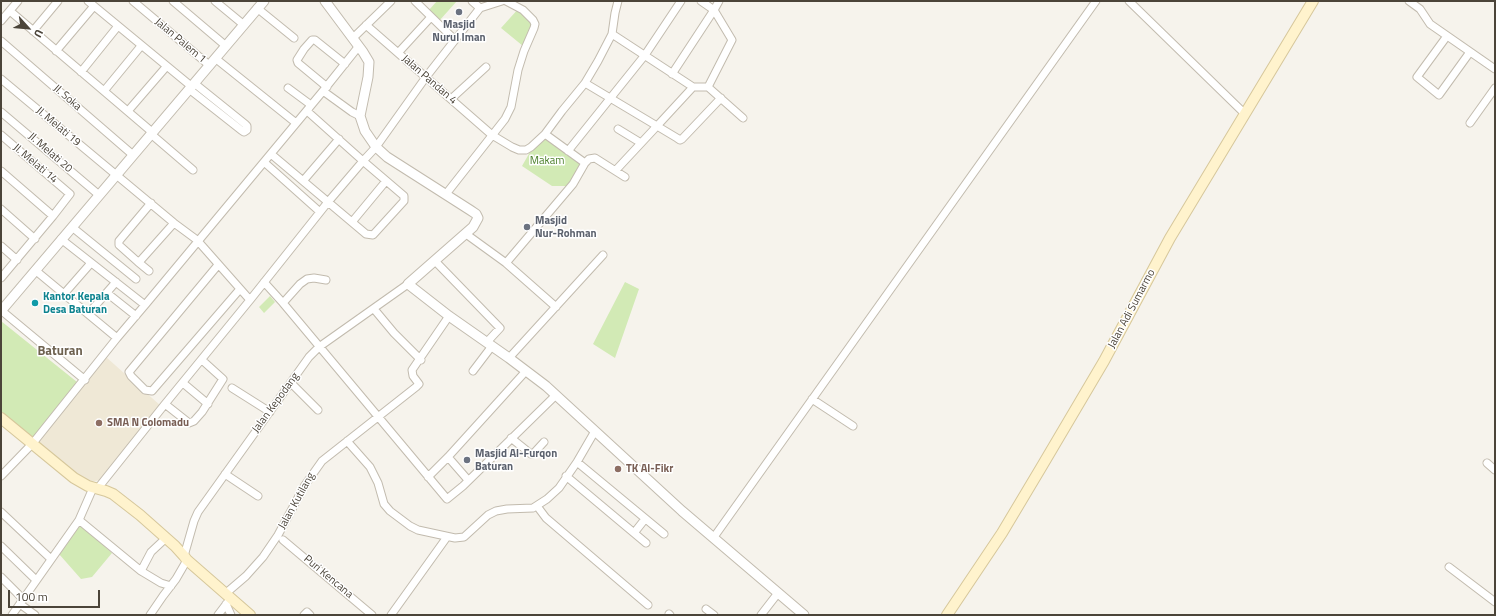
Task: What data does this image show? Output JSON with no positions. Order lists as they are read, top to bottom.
{
  "streets": {
    "main road": ["Jalan Adi Sumarmo"],
    "street": [
      "Jalan Palem 1",
      "Jalan Pandan 4",
      "Jl. Soka",
      "Jl. Melati 19",
      "Jl. Melati 20",
      "Jl. Melati 14",
      "Jalan Kepodang",
      "Jalan Kutilang",
      "Puri Kencana"
    ]
  },
  "districts": ["Baturan"],
  "parks": ["Makam"],
  "places": [
    "Masjid Nurul Iman",
    "Masjid Nur-Rohman",
    "Kantor Kepala Desa Baturan",
    "SMA N Colomadu",
    "Masjid Al-Furqon Baturan",
    "TK Al-Fikr"
  ],
  "scale_bar": "100 m",
  "north": "bottom right"
}
